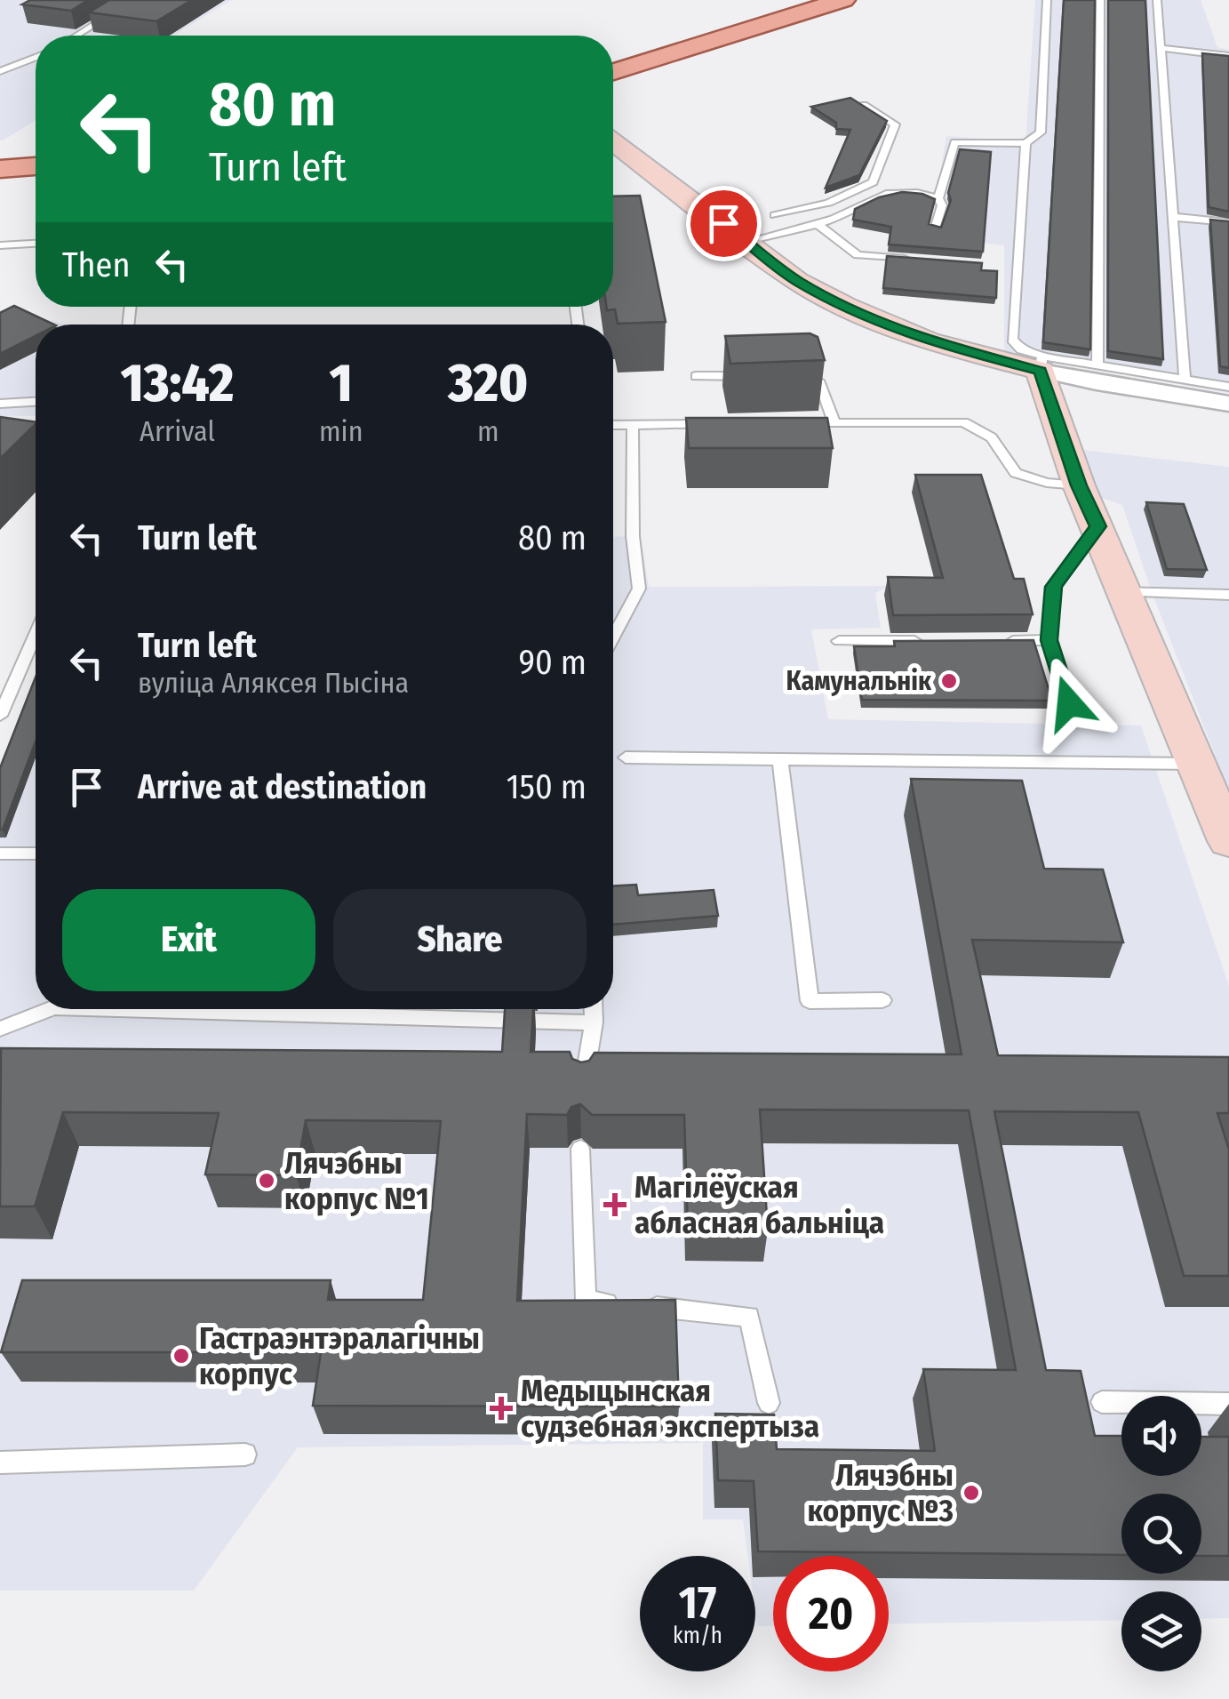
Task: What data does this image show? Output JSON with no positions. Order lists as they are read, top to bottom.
{
  "places": {
    "other": [
      "Камунальнік",
      "Лячэбны корпус №1",
      "Гастраэнтэралагічны корпус",
      "Лячэбны корпус №3"
    ],
    "health": ["Магілёўская абласная бальніца", "Медыцынская судзебная экспертыза"]
  },
  "page": {
    "turn": ["80 m", "Turn left"],
    "then": "Then",
    "eta": [
      "13:42",
      "Arrival",
      "1",
      "min",
      "320",
      "m"
    ],
    "list": [
      {
        "name": "Turn left",
        "value": "80 m"
      },
      {
        "name": "Turn left",
        "note": "вуліца Аляксея Пысіна",
        "value": "90 m"
      },
      {
        "name": "Arrive at destination",
        "value": "150 m"
      }
    ],
    "buttons": ["Exit", "Share"],
    "speed": "17 km/h",
    "limit": "20"
  }
}
